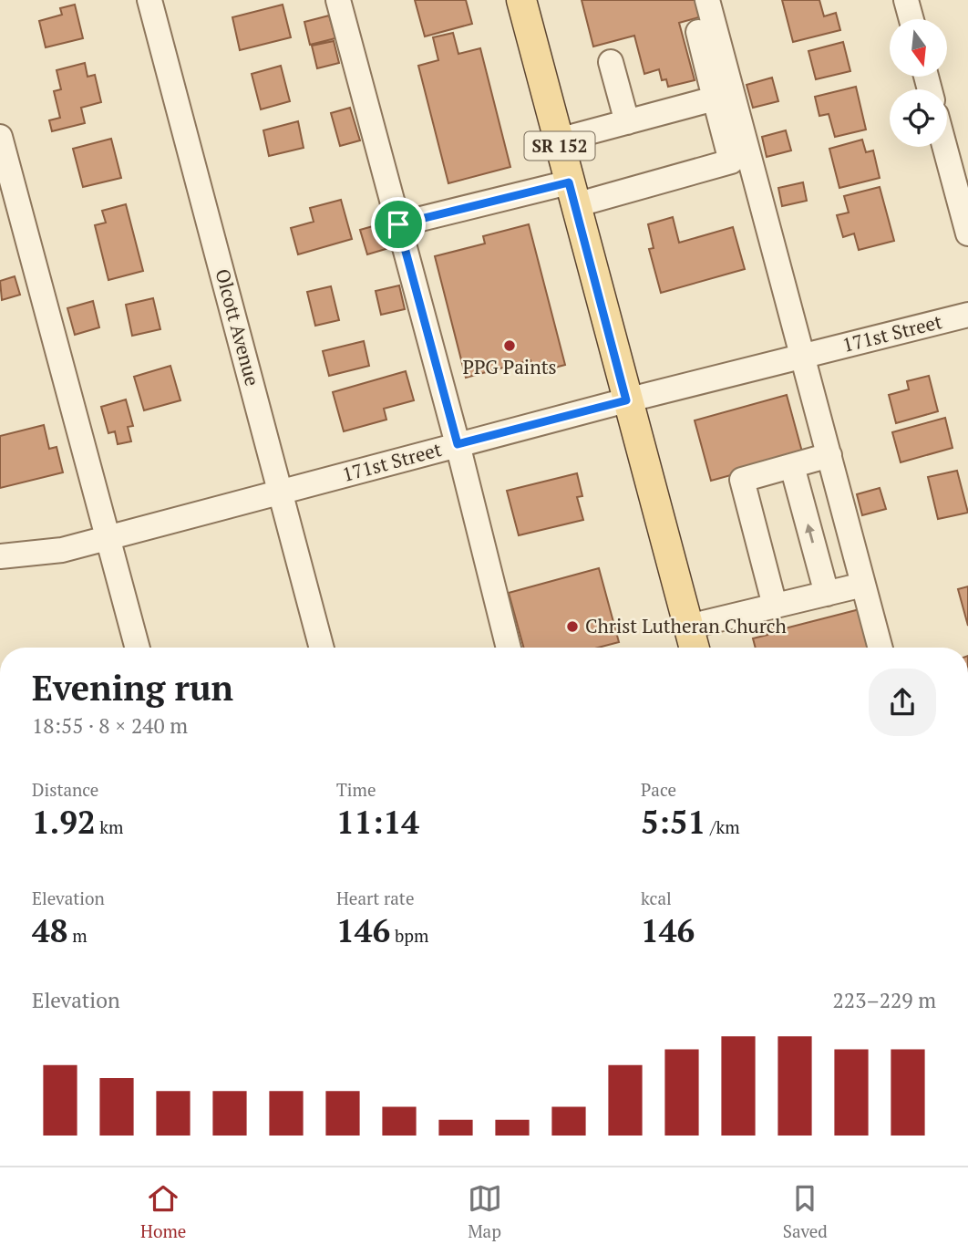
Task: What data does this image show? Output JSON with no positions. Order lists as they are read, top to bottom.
{
  "streets": {
    "main road": ["SR 152"],
    "street": ["Olcott Avenue", "171st Street"]
  },
  "crossings": [
    ["SR 152", "171st Street"],
    ["Olcott Avenue", "171st Street"]
  ],
  "places": ["PPG Paints", "Christ Lutheran Church"],
  "north": "bottom",
  "page": {
    "heading": ["Evening run", "18:55 · 8 × 240 m"],
    "stats": [
      ["Distance", "1.92 km"],
      ["Time", "11:14"],
      ["Pace", "5:51 /km"],
      ["Elevation", "48 m"],
      ["Heart rate", "146 bpm"],
      ["kcal", "146"]
    ],
    "chart": ["Elevation", "223–229 m"],
    "tabs": ["Home", "Map", "Saved"]
  }
}
